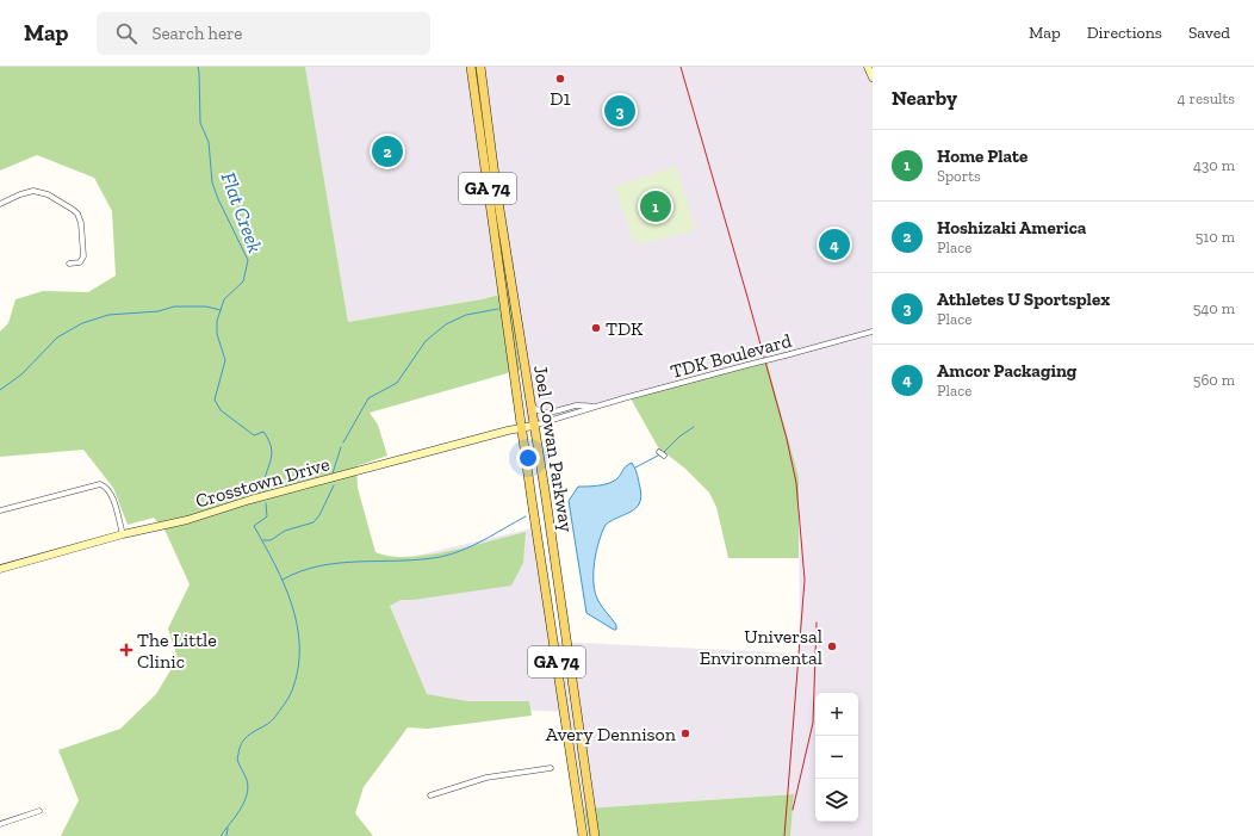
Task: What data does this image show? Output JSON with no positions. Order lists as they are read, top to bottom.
{
  "streets": {
    "main road": ["GA 74", "Joel Cowan Parkway"],
    "street": ["TDK Boulevard", "Crosstown Drive"]
  },
  "crossings": [
    ["TDK Boulevard", "Joel Cowan Parkway"],
    ["TDK Boulevard", "Crosstown Drive"],
    ["Joel Cowan Parkway", "Crosstown Drive"]
  ],
  "water": ["Flat Creek"],
  "places": {
    "other": [
      "D1",
      "TDK",
      "Universal Environmental",
      "Avery Dennison"
    ],
    "health": ["The Little Clinic"]
  },
  "page": {
    "header": "Map",
    "search": "Search here",
    "nav": ["Map", "Directions", "Saved"],
    "heading": ["Nearby", "4 results"],
    "pins": [
      "3",
      "2",
      "1",
      "4"
    ],
    "list": [
      {
        "mark": "1",
        "name": "Home Plate",
        "note": "Sports",
        "value": "430 m"
      },
      {
        "mark": "2",
        "name": "Hoshizaki America",
        "note": "Place",
        "value": "510 m"
      },
      {
        "mark": "3",
        "name": "Athletes U Sportsplex",
        "note": "Place",
        "value": "540 m"
      },
      {
        "mark": "4",
        "name": "Amcor Packaging",
        "note": "Place",
        "value": "560 m"
      }
    ],
    "map_buttons": ["+", "−"]
  }
}
